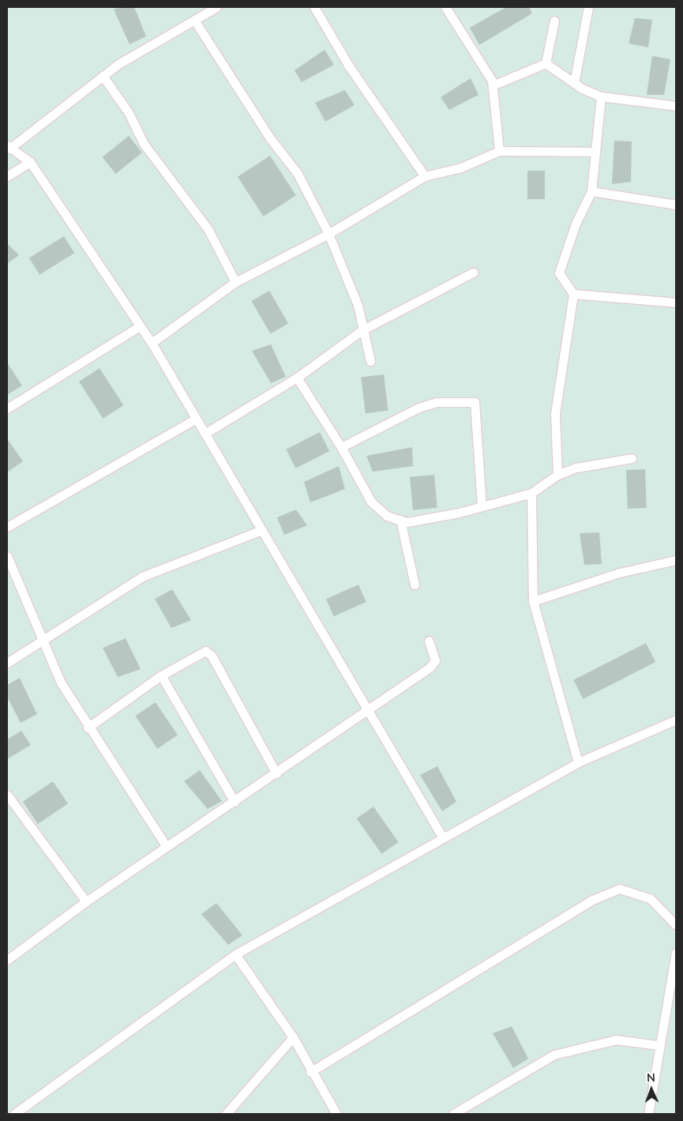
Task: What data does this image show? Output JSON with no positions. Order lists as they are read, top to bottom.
{
  "north": "top"
}
